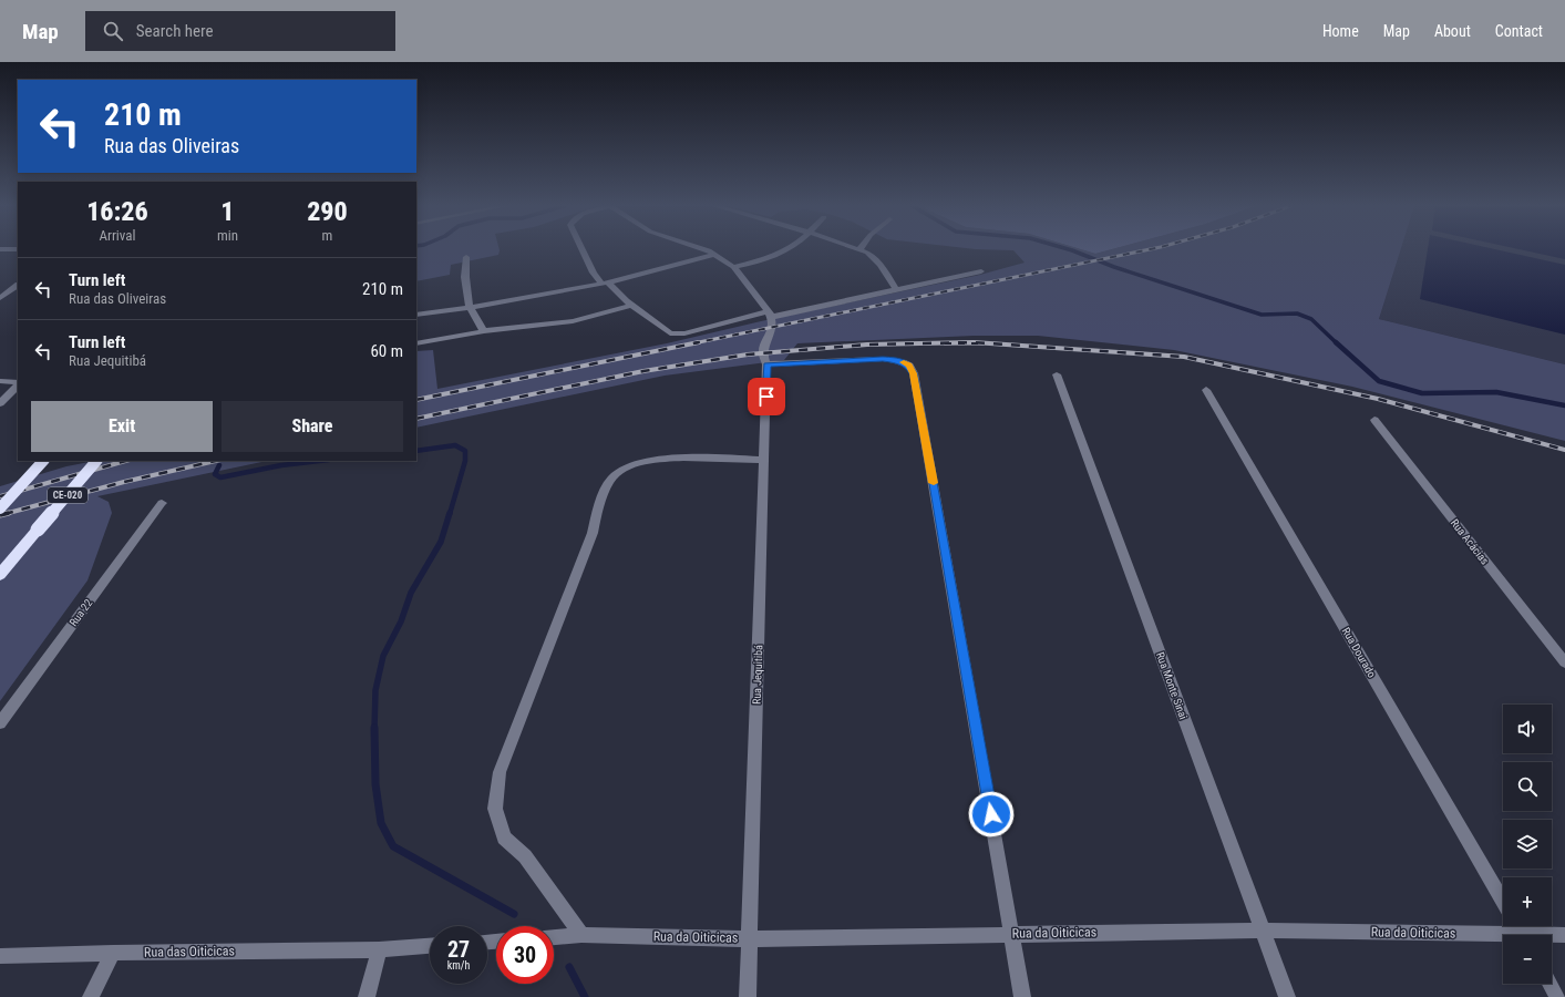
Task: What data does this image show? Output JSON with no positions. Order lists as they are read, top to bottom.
{
  "streets": {
    "highway": ["CE-020"],
    "street": [
      "Rua Acácias",
      "Rua 22",
      "Rua Dourado",
      "Rua Jequitibá",
      "Rua Monte Sinai",
      "Rua da Oiticicas",
      "Rua das Oiticicas"
    ]
  },
  "crossings": [
    ["Rua Jequitibá", "Rua da Oiticicas"],
    ["Rua Monte Sinai", "Rua da Oiticicas"]
  ],
  "page": {
    "header": "Map",
    "search": "Search here",
    "nav": [
      "Home",
      "Map",
      "About",
      "Contact"
    ],
    "turn": ["210 m", "Rua das Oliveiras"],
    "eta": [
      "16:26",
      "Arrival",
      "1",
      "min",
      "290",
      "m"
    ],
    "list": [
      {
        "name": "Turn left",
        "note": "Rua das Oliveiras",
        "value": "210 m"
      },
      {
        "name": "Turn left",
        "note": "Rua Jequitibá",
        "value": "60 m"
      }
    ],
    "buttons": ["Exit", "Share"],
    "map_buttons": ["+", "−"],
    "speed": "27 km/h",
    "limit": "30"
  }
}
